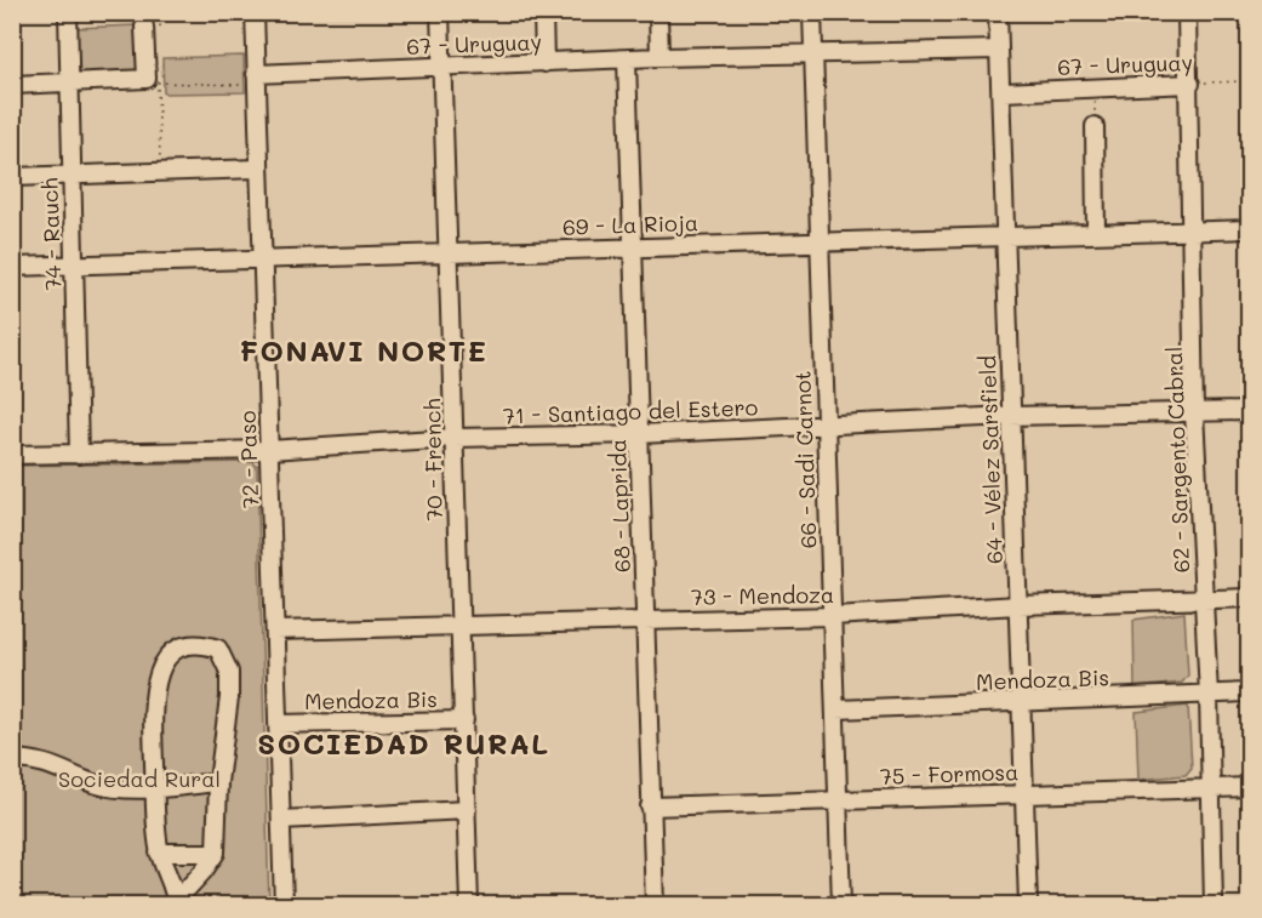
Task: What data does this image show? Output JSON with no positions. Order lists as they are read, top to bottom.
{
  "streets": {
    "street": [
      "67 - Uruguay",
      "69 - La Rioja",
      "74 - Rauch",
      "71 - Santiago del Estero",
      "72 - Paso",
      "70 - French",
      "66 - Sadi Carnot",
      "64 - Vélez Sarsfield",
      "62 - Sargento Cabral",
      "68 - Laprida",
      "73 - Mendoza",
      "Mendoza Bis",
      "75 - Formosa"
    ]
  },
  "crossings": [
    ["67 - Uruguay", "72 - Paso"],
    ["67 - Uruguay", "70 - French"],
    ["67 - Uruguay", "66 - Sadi Carnot"],
    ["67 - Uruguay", "64 - Vélez Sarsfield"],
    ["67 - Uruguay", "62 - Sargento Cabral"],
    ["67 - Uruguay", "68 - Laprida"],
    ["69 - La Rioja", "74 - Rauch"],
    ["69 - La Rioja", "72 - Paso"],
    ["69 - La Rioja", "70 - French"],
    ["69 - La Rioja", "66 - Sadi Carnot"],
    ["69 - La Rioja", "64 - Vélez Sarsfield"],
    ["69 - La Rioja", "62 - Sargento Cabral"],
    ["69 - La Rioja", "68 - Laprida"],
    ["74 - Rauch", "71 - Santiago del Estero"],
    ["71 - Santiago del Estero", "72 - Paso"],
    ["71 - Santiago del Estero", "70 - French"],
    ["71 - Santiago del Estero", "66 - Sadi Carnot"],
    ["71 - Santiago del Estero", "64 - Vélez Sarsfield"],
    ["71 - Santiago del Estero", "62 - Sargento Cabral"],
    ["71 - Santiago del Estero", "68 - Laprida"],
    ["72 - Paso", "73 - Mendoza"],
    ["72 - Paso", "Mendoza Bis"],
    ["70 - French", "73 - Mendoza"],
    ["70 - French", "Mendoza Bis"],
    ["66 - Sadi Carnot", "73 - Mendoza"],
    ["66 - Sadi Carnot", "Mendoza Bis"],
    ["66 - Sadi Carnot", "75 - Formosa"],
    ["64 - Vélez Sarsfield", "73 - Mendoza"],
    ["64 - Vélez Sarsfield", "Mendoza Bis"],
    ["64 - Vélez Sarsfield", "75 - Formosa"],
    ["62 - Sargento Cabral", "73 - Mendoza"],
    ["62 - Sargento Cabral", "Mendoza Bis"],
    ["62 - Sargento Cabral", "75 - Formosa"],
    ["68 - Laprida", "73 - Mendoza"],
    ["68 - Laprida", "75 - Formosa"]
  ],
  "districts": ["FONAVI NORTE", "SOCIEDAD RURAL"],
  "parks": ["Sociedad Rural"]
}
